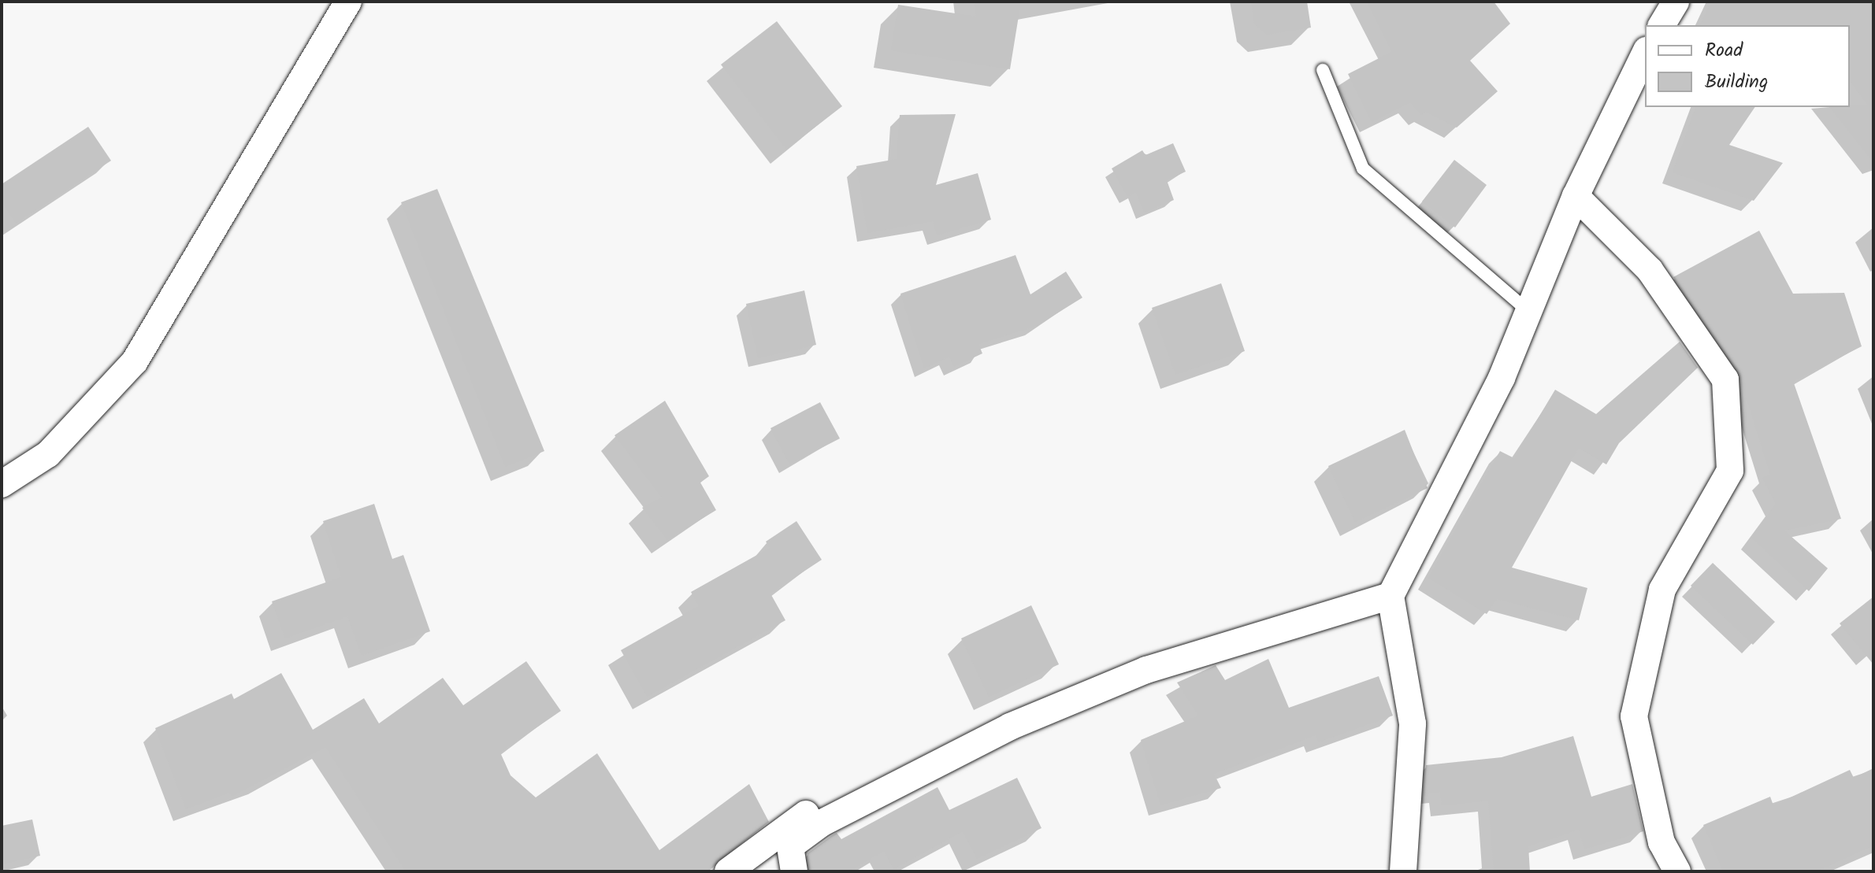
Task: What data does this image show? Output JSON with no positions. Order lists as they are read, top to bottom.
{
  "legend": ["Road", "Building"]
}
